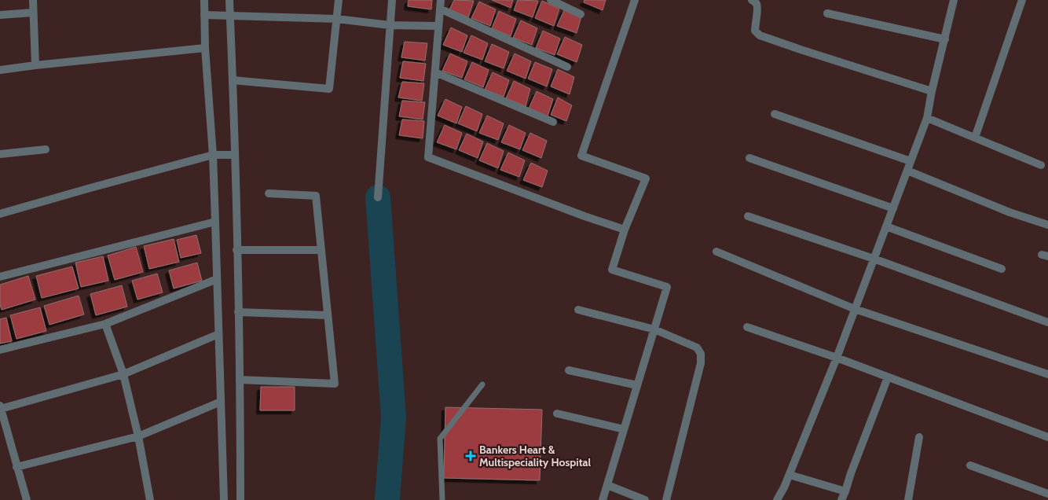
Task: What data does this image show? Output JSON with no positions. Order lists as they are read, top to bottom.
{
  "places": {
    "health": ["Bankers Heart & Multispeciality Hospital"]
  }
}
